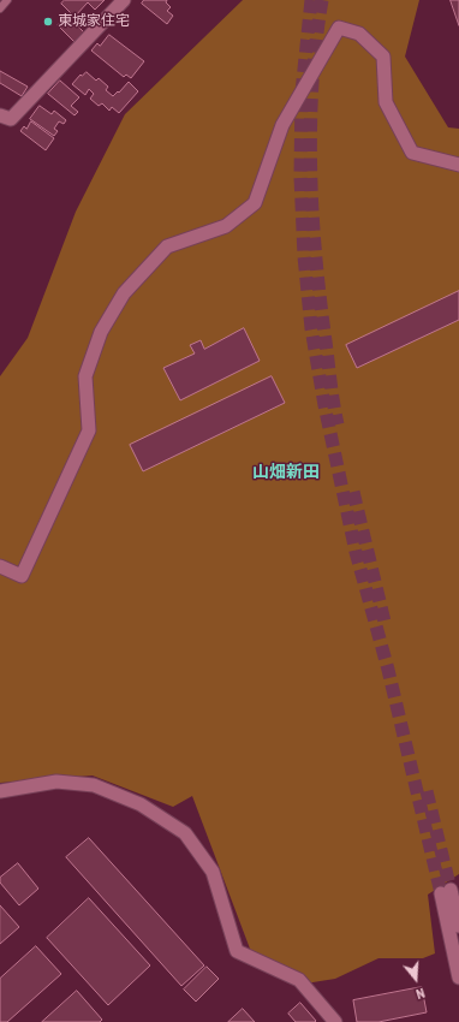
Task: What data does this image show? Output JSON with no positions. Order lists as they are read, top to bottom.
{
  "districts": ["山畑新田"],
  "places": ["東城家住宅"],
  "north": "bottom"
}
